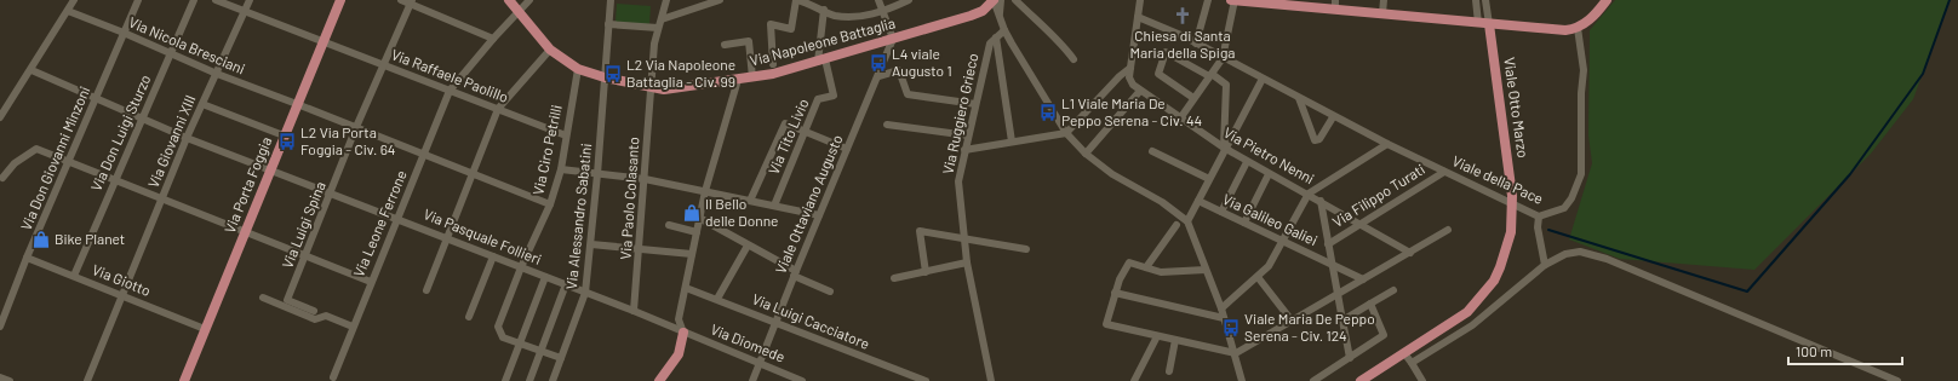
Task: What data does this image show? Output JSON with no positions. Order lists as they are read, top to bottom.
{
  "streets": {
    "main road": ["Via Napoleone Battaglia", "Viale Otto Marzo", "Via Porta Foggia"],
    "street": [
      "Via Nicola Bresciani",
      "Via Raffaele Paolillo",
      "Via Ruggiero Grieco",
      "Via Don Luigi Sturzo",
      "Via Tito Livio",
      "Via Giovanni XIII",
      "Via Ciro Petrilli",
      "Via Pietro Nenni",
      "Via Don Giovanni Minzoni",
      "Viale della Pace",
      "Via Filippo Turati",
      "Via Paolo Colasanto",
      "Viale Ottaviano Augusto",
      "Via Alessandro Sabatini",
      "Via Galileo Galiei",
      "Via Leone Ferrone",
      "Via Luigi Spina",
      "Via Pasquale Follieri",
      "Via Giotto",
      "Via Luigi Cacciatore",
      "Via Diomede"
    ]
  },
  "crossings": [
    ["Via Napoleone Battaglia", "Via Tito Livio"],
    ["Via Napoleone Battaglia", "Via Ciro Petrilli"],
    ["Via Napoleone Battaglia", "Via Paolo Colasanto"],
    ["Via Napoleone Battaglia", "Viale Ottaviano Augusto"],
    ["Via Napoleone Battaglia", "Via Alessandro Sabatini"],
    ["Via Napoleone Battaglia", "Via Leone Ferrone"],
    ["Via Nicola Bresciani", "Via Don Luigi Sturzo"],
    ["Via Nicola Bresciani", "Via Giovanni XIII"],
    ["Via Nicola Bresciani", "Via Ciro Petrilli"],
    ["Via Nicola Bresciani", "Via Don Giovanni Minzoni"],
    ["Via Nicola Bresciani", "Via Porta Foggia"],
    ["Via Nicola Bresciani", "Via Leone Ferrone"],
    ["Via Nicola Bresciani", "Via Luigi Spina"],
    ["Via Raffaele Paolillo", "Via Giovanni XIII"],
    ["Via Raffaele Paolillo", "Via Ciro Petrilli"],
    ["Via Raffaele Paolillo", "Via Porta Foggia"],
    ["Via Raffaele Paolillo", "Via Leone Ferrone"],
    ["Via Raffaele Paolillo", "Via Luigi Spina"],
    ["Via Don Luigi Sturzo", "Via Pasquale Follieri"],
    ["Via Don Luigi Sturzo", "Via Giotto"],
    ["Via Giovanni XIII", "Via Pasquale Follieri"],
    ["Via Giovanni XIII", "Via Giotto"],
    ["Via Ciro Petrilli", "Via Alessandro Sabatini"],
    ["Via Ciro Petrilli", "Via Pasquale Follieri"],
    ["Via Pietro Nenni", "Via Filippo Turati"],
    ["Via Don Giovanni Minzoni", "Via Pasquale Follieri"],
    ["Via Don Giovanni Minzoni", "Via Giotto"],
    ["Viale della Pace", "Via Filippo Turati"],
    ["Via Porta Foggia", "Via Pasquale Follieri"],
    ["Via Porta Foggia", "Via Giotto"],
    ["Via Paolo Colasanto", "Via Pasquale Follieri"],
    ["Viale Ottaviano Augusto", "Via Luigi Cacciatore"],
    ["Viale Ottaviano Augusto", "Via Diomede"],
    ["Via Alessandro Sabatini", "Via Pasquale Follieri"],
    ["Via Leone Ferrone", "Via Pasquale Follieri"],
    ["Via Luigi Spina", "Via Pasquale Follieri"],
    ["Via Pasquale Follieri", "Via Diomede"]
  ],
  "places": {
    "church": ["Chiesa di Santa Maria della Spiga"],
    "bus stop": [
      "L4 viale Augusto 1",
      "L2 Via Napoleone Battaglia - Civ. 99",
      "L1 Viale Maria De Peppo Serena - Civ. 44",
      "L2 Via Porta Foggia - Civ. 64",
      "Viale Maria De Peppo Serena - Civ. 124"
    ],
    "shop": ["Il Bello delle Donne", "Bike Planet"]
  },
  "scale_bar": "100 m"
}
